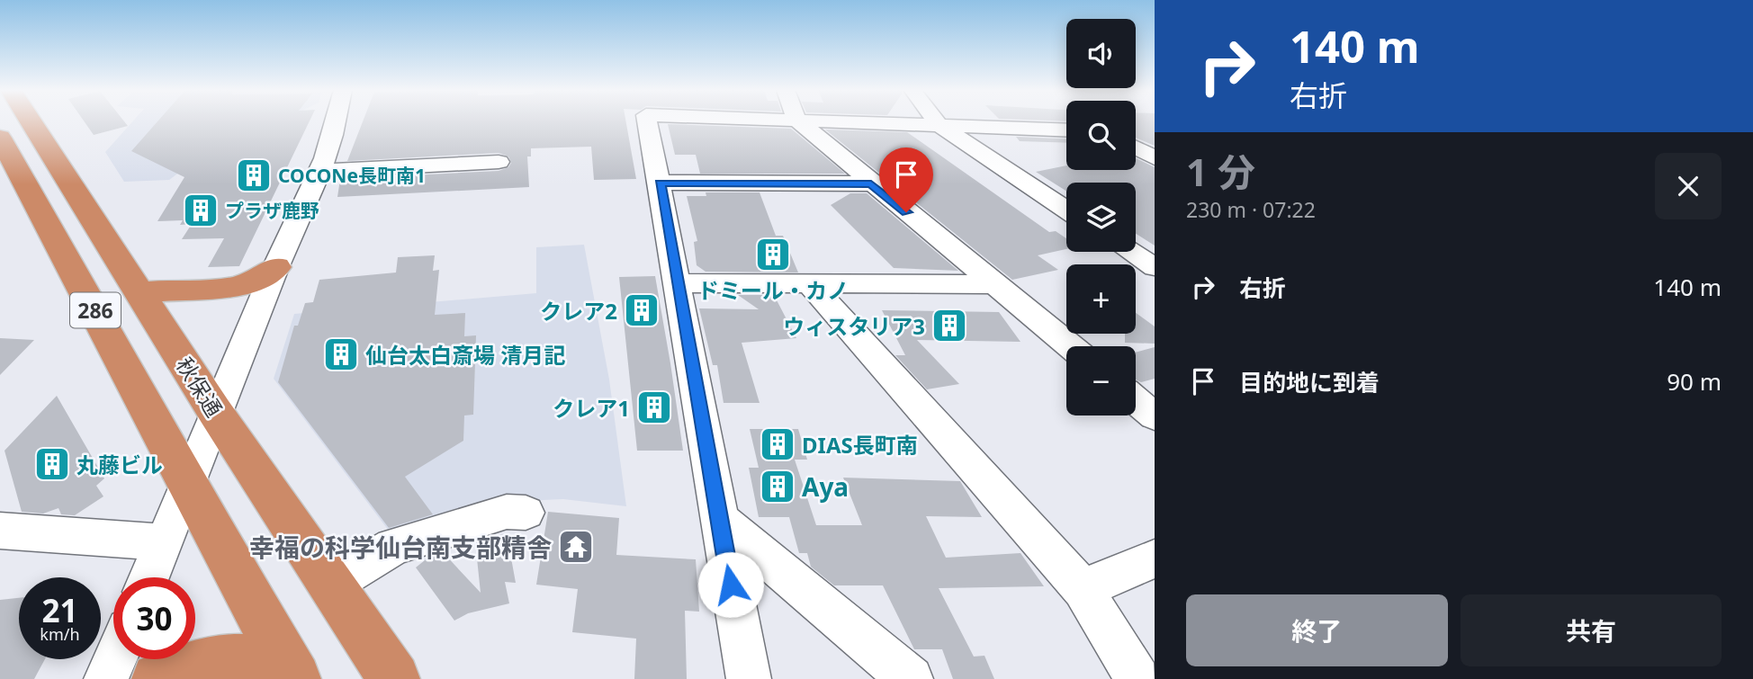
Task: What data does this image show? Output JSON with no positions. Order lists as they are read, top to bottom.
{
  "streets": {
    "highway": ["286", "秋保通"]
  },
  "places": {
    "building": [
      "COCONe長町南1",
      "プラザ鹿野",
      "ドミール・カノ",
      "クレア2",
      "ウィスタリア3",
      "仙台太白斎場 清月記",
      "クレア1",
      "DIAS長町南",
      "丸藤ビル",
      "Aya"
    ],
    "temple": ["幸福の科学仙台南支部精舎"]
  },
  "page": {
    "turn": ["140 m", "右折"],
    "map_buttons": ["+", "−"],
    "heading": ["1 分", "230 m · 07:22"],
    "list": [
      {
        "name": "右折",
        "value": "140 m"
      },
      {
        "name": "目的地に到着",
        "value": "90 m"
      }
    ],
    "speed": "21 km/h",
    "limit": "30",
    "buttons": ["終了", "共有"]
  }
}
